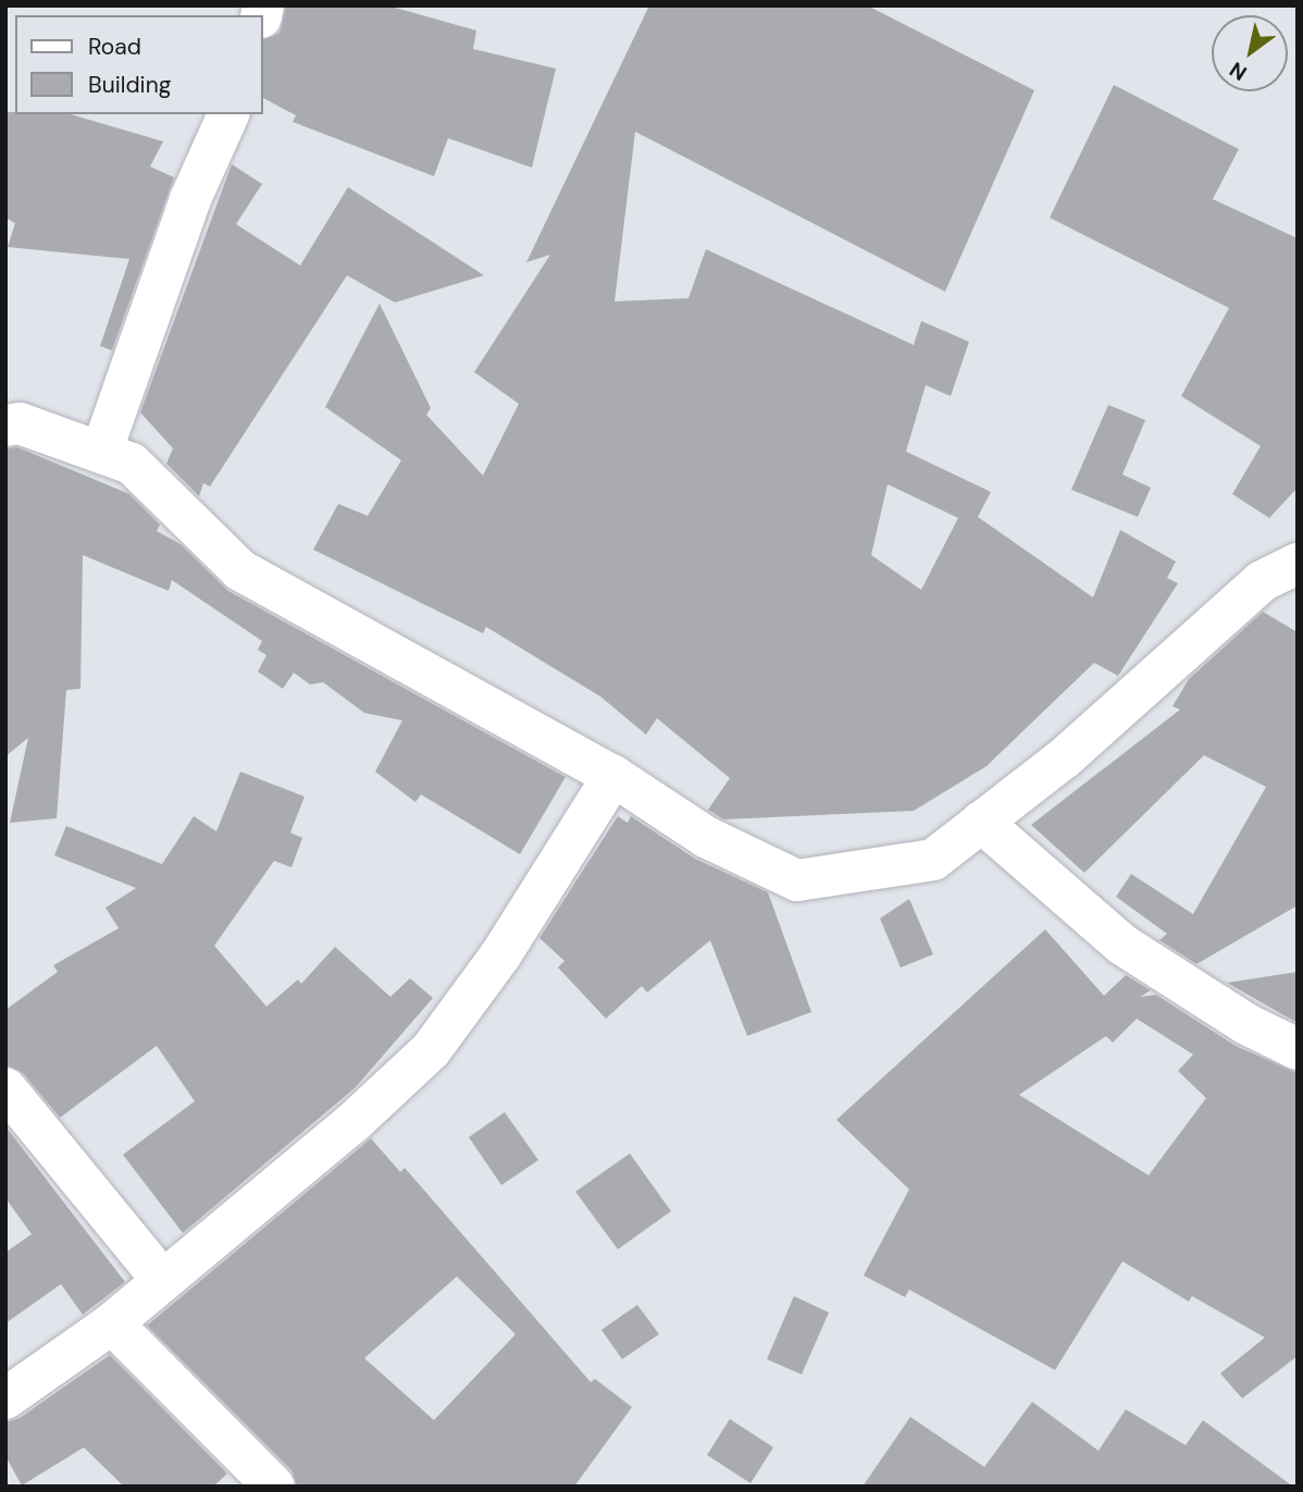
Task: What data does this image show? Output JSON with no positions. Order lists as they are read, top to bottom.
{
  "legend": ["Road", "Building"],
  "north": "bottom left"
}
